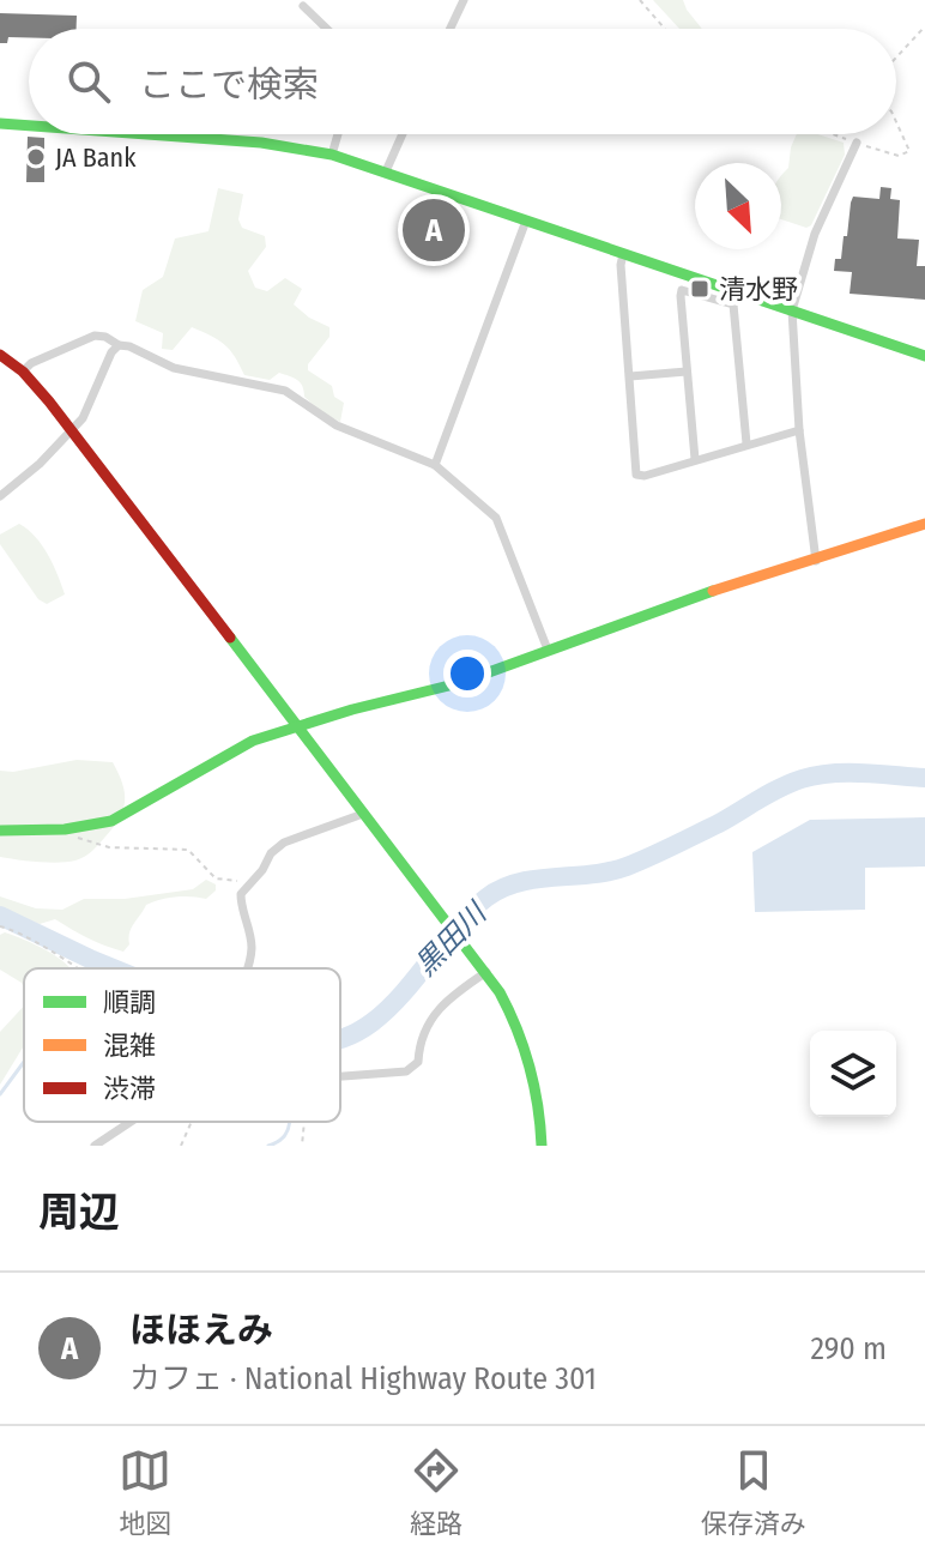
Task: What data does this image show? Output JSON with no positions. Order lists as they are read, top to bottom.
{
  "water": ["黒田川"],
  "places": {
    "other": ["JA Bank"],
    "transit": ["清水野"]
  },
  "legend": ["順調", "混雑", "渋滞"],
  "north": "bottom right",
  "page": {
    "search": "ここで検索",
    "pins": "A",
    "heading": "周辺",
    "list": [
      {
        "mark": "A",
        "name": "ほほえみ",
        "note": "カフェ · National Highway Route 301",
        "value": "290 m"
      }
    ],
    "nav": ["地図", "経路", "保存済み"]
  }
}
